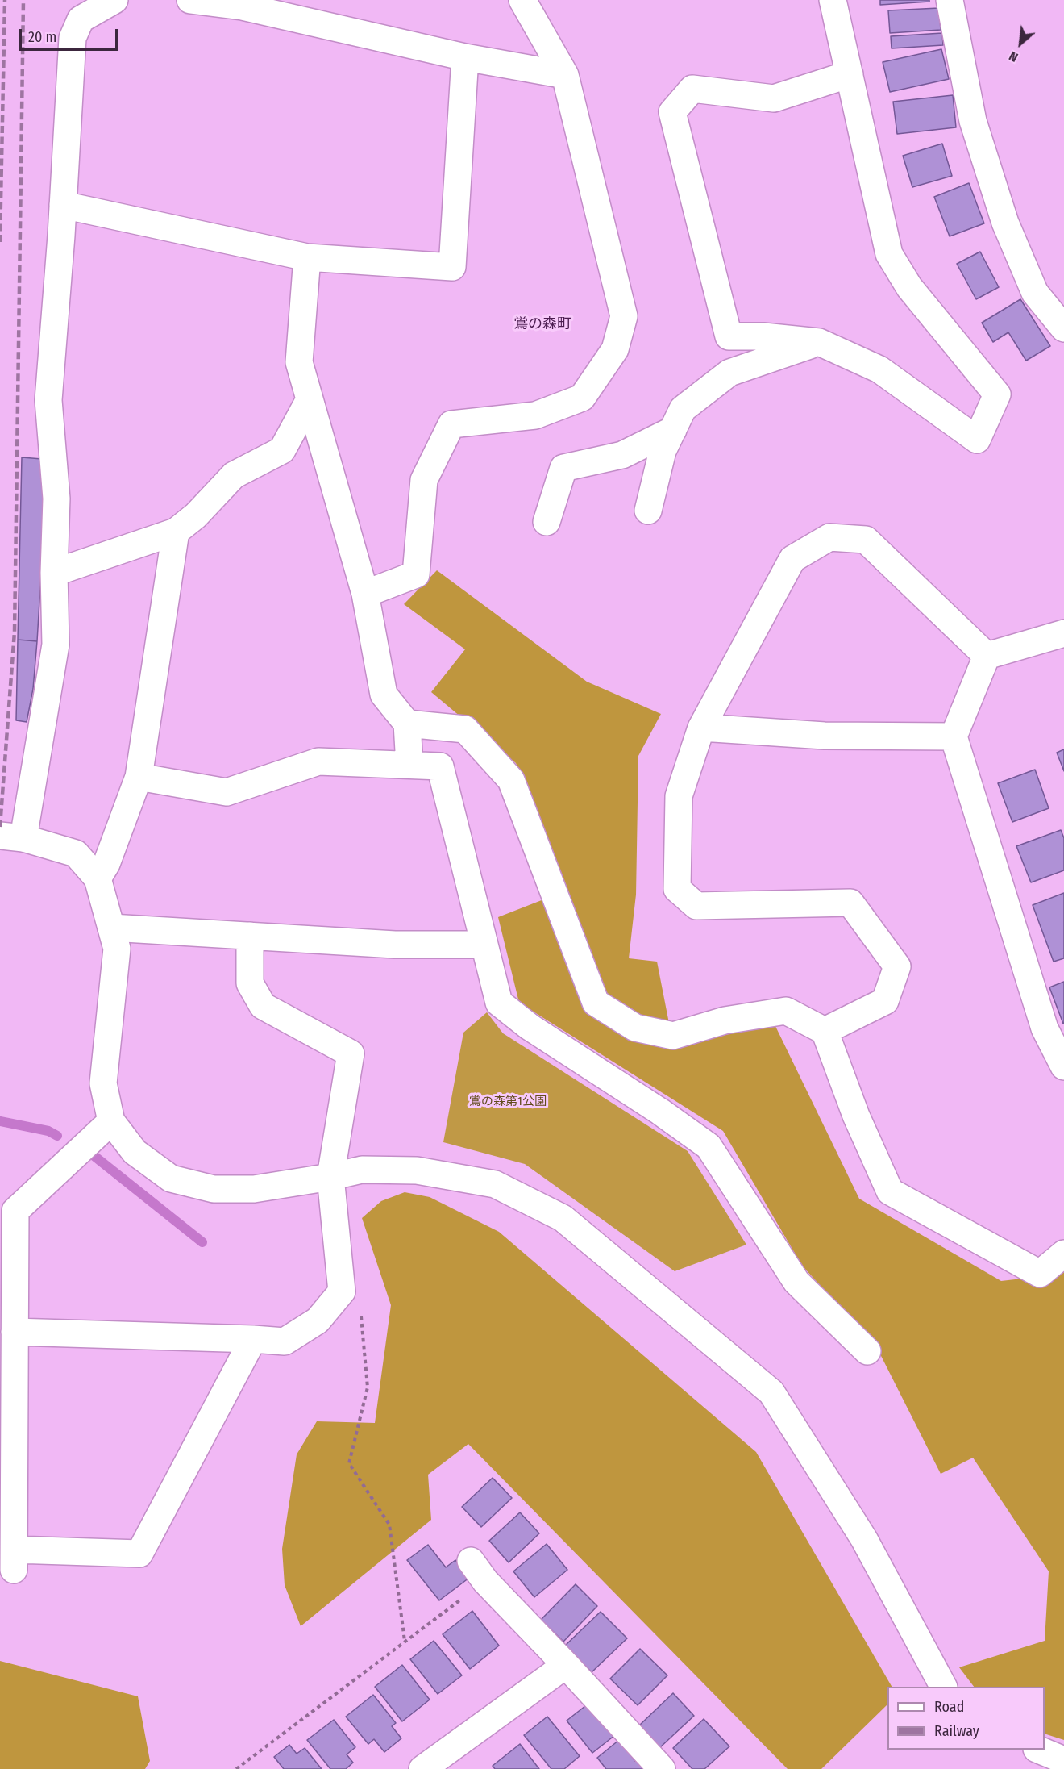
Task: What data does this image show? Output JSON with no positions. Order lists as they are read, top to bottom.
{
  "districts": ["鴬の森町"],
  "parks": ["鴬の森第1公園"],
  "legend": ["Road", "Railway"],
  "scale_bar": "20 m",
  "north": "bottom left"
}
